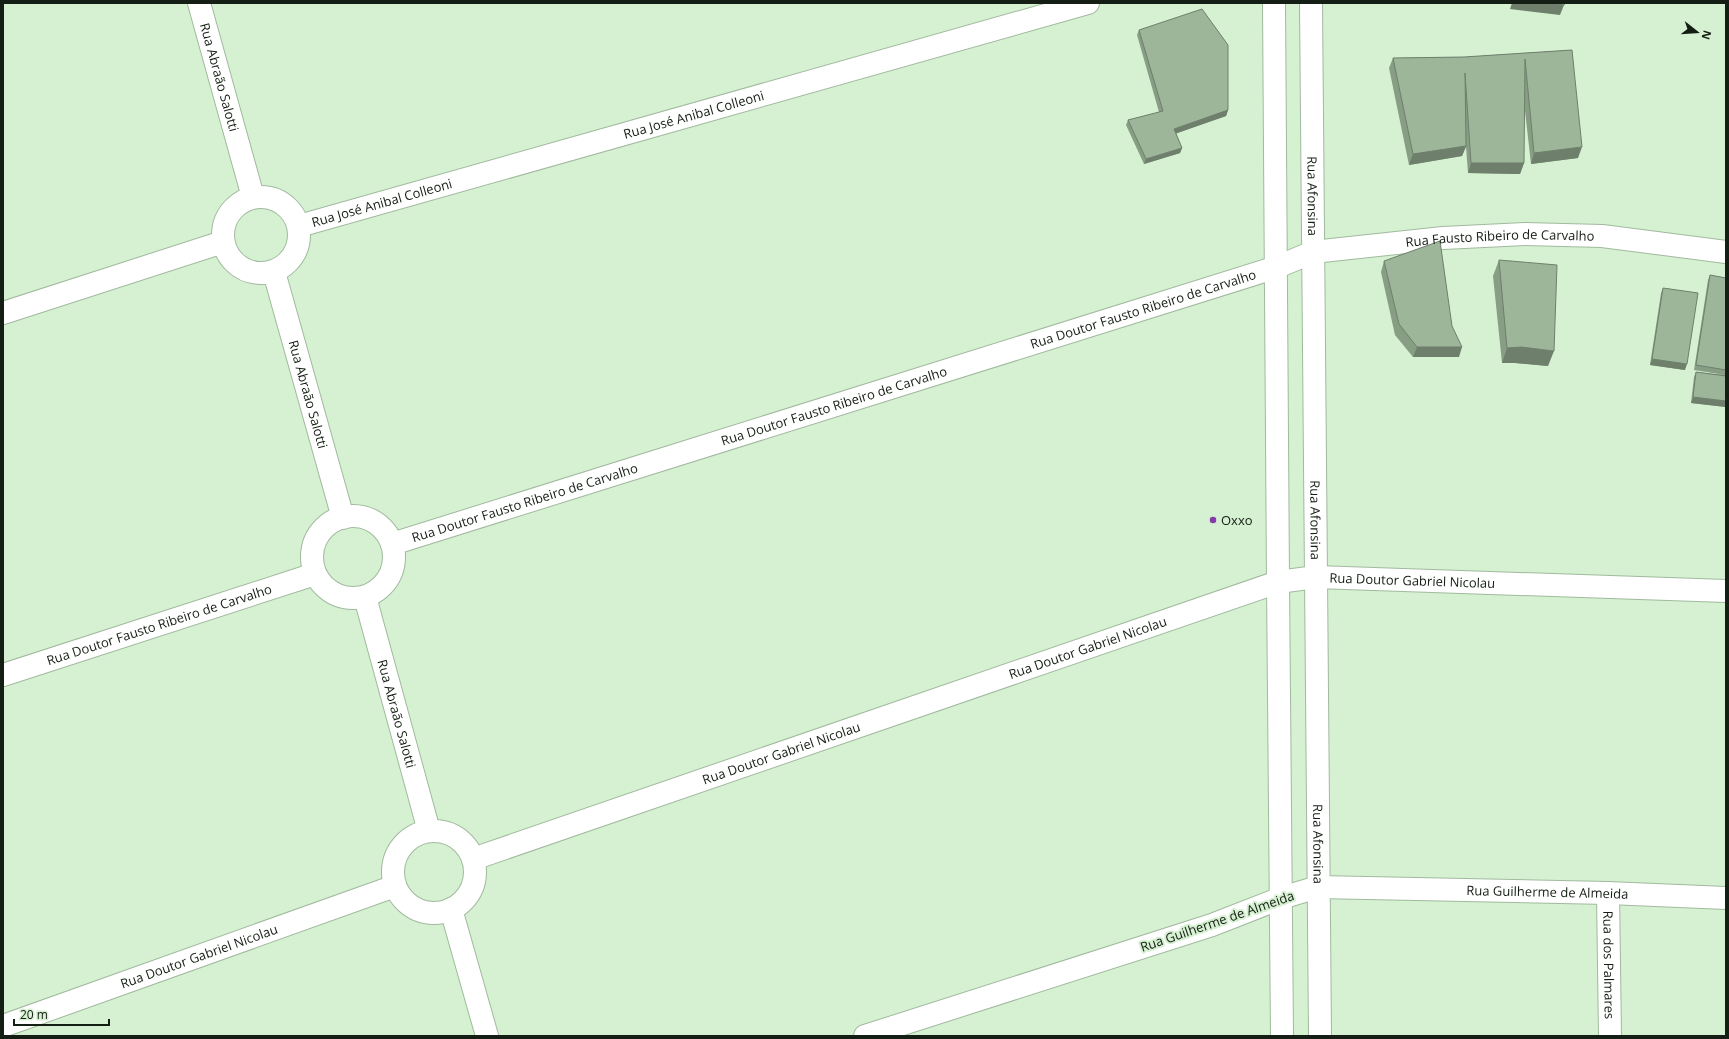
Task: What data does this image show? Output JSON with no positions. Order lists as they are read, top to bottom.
{
  "streets": {
    "street": [
      "Rua Abraão Salotti",
      "Rua José Anibal Colleoni",
      "Rua Afonsina",
      "Rua Fausto Ribeiro de Carvalho",
      "Rua Doutor Fausto Ribeiro de Carvalho",
      "Rua Doutor Gabriel Nicolau",
      "Rua Guilherme de Almeida",
      "Rua dos Palmares"
    ]
  },
  "crossings": [
    ["Rua Abraão Salotti", "Rua José Anibal Colleoni"],
    ["Rua Abraão Salotti", "Rua Doutor Fausto Ribeiro de Carvalho"],
    ["Rua Abraão Salotti", "Rua Doutor Gabriel Nicolau"],
    ["Rua Afonsina", "Rua Fausto Ribeiro de Carvalho"],
    ["Rua Afonsina", "Rua Doutor Gabriel Nicolau"],
    ["Rua Afonsina", "Rua Guilherme de Almeida"],
    ["Rua Fausto Ribeiro de Carvalho", "Rua Doutor Fausto Ribeiro de Carvalho"],
    ["Rua Guilherme de Almeida", "Rua dos Palmares"]
  ],
  "places": ["Oxxo"],
  "scale_bar": "20 m",
  "north": "right"
}
